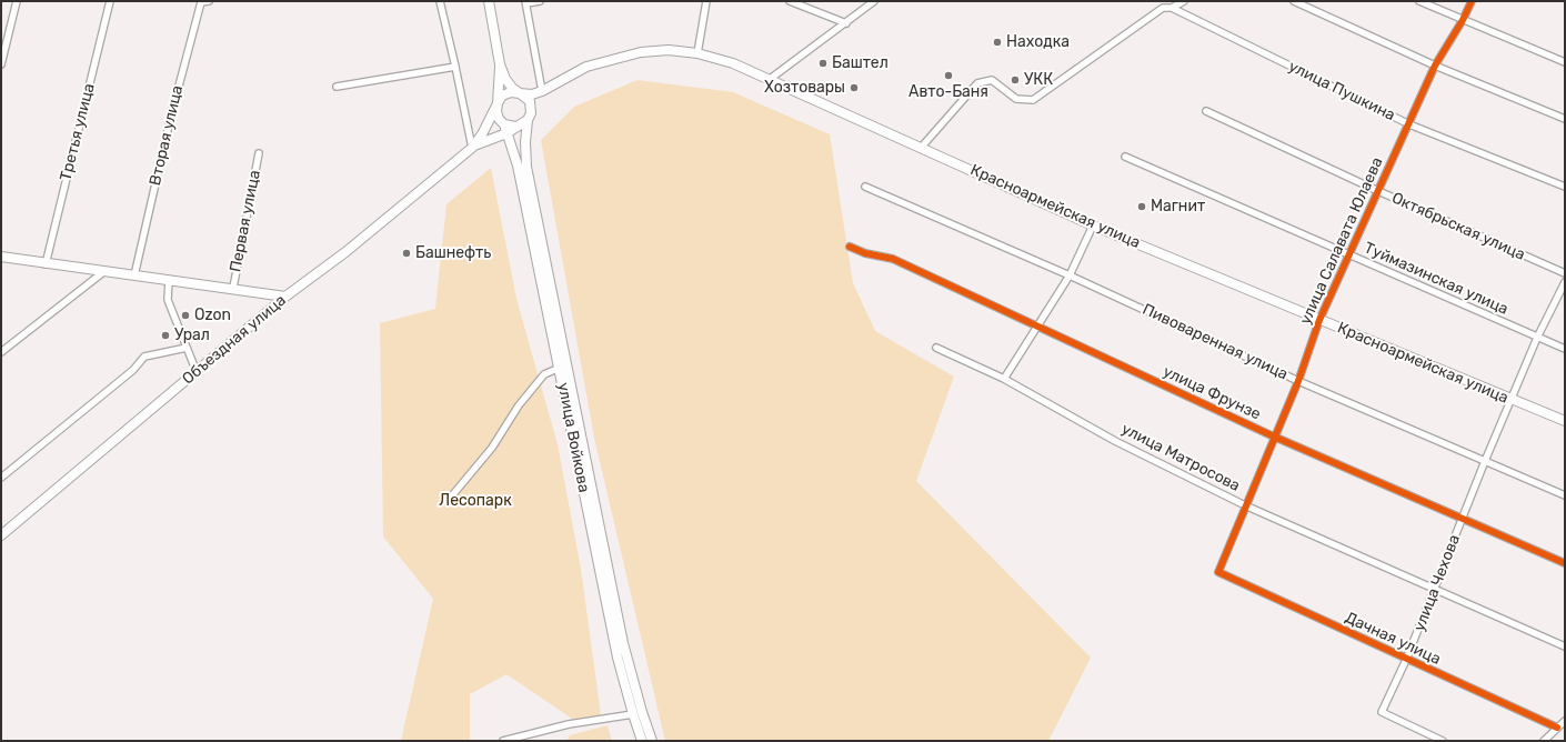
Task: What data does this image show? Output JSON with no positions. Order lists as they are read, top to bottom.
{
  "streets": {
    "main road": ["Красноармейская улица", "Объездная улица", "улица Войкова"],
    "street": [
      "улица Пушкина",
      "Третья улица",
      "Вторая улица",
      "Первая улица",
      "Октябрьская улица",
      "улица Салавата Юлаева",
      "Туймазинская улица",
      "Пивоваренная улица",
      "улица Фрунзе",
      "улица Матросова",
      "улица Чехова",
      "Дачная улица"
    ]
  },
  "crossings": [
    ["улица Пушкина", "улица Салавата Юлаева"],
    ["Красноармейская улица", "улица Салавата Юлаева"],
    ["Красноармейская улица", "улица Войкова"],
    ["Красноармейская улица", "улица Чехова"],
    ["Октябрьская улица", "улица Салавата Юлаева"],
    ["улица Салавата Юлаева", "Туймазинская улица"],
    ["улица Салавата Юлаева", "Пивоваренная улица"],
    ["улица Салавата Юлаева", "улица Фрунзе"],
    ["улица Салавата Юлаева", "улица Матросова"],
    ["улица Салавата Юлаева", "Дачная улица"],
    ["Туймазинская улица", "улица Чехова"],
    ["Пивоваренная улица", "улица Чехова"],
    ["улица Фрунзе", "улица Чехова"],
    ["улица Матросова", "улица Чехова"],
    ["улица Чехова", "Дачная улица"]
  ],
  "parks": ["Лесопарк"],
  "places": [
    "Находка",
    "Баштел",
    "Авто-Баня",
    "УКК",
    "Хозтовары",
    "Магнит",
    "Башнефть",
    "Ozon",
    "Урал"
  ]
}
